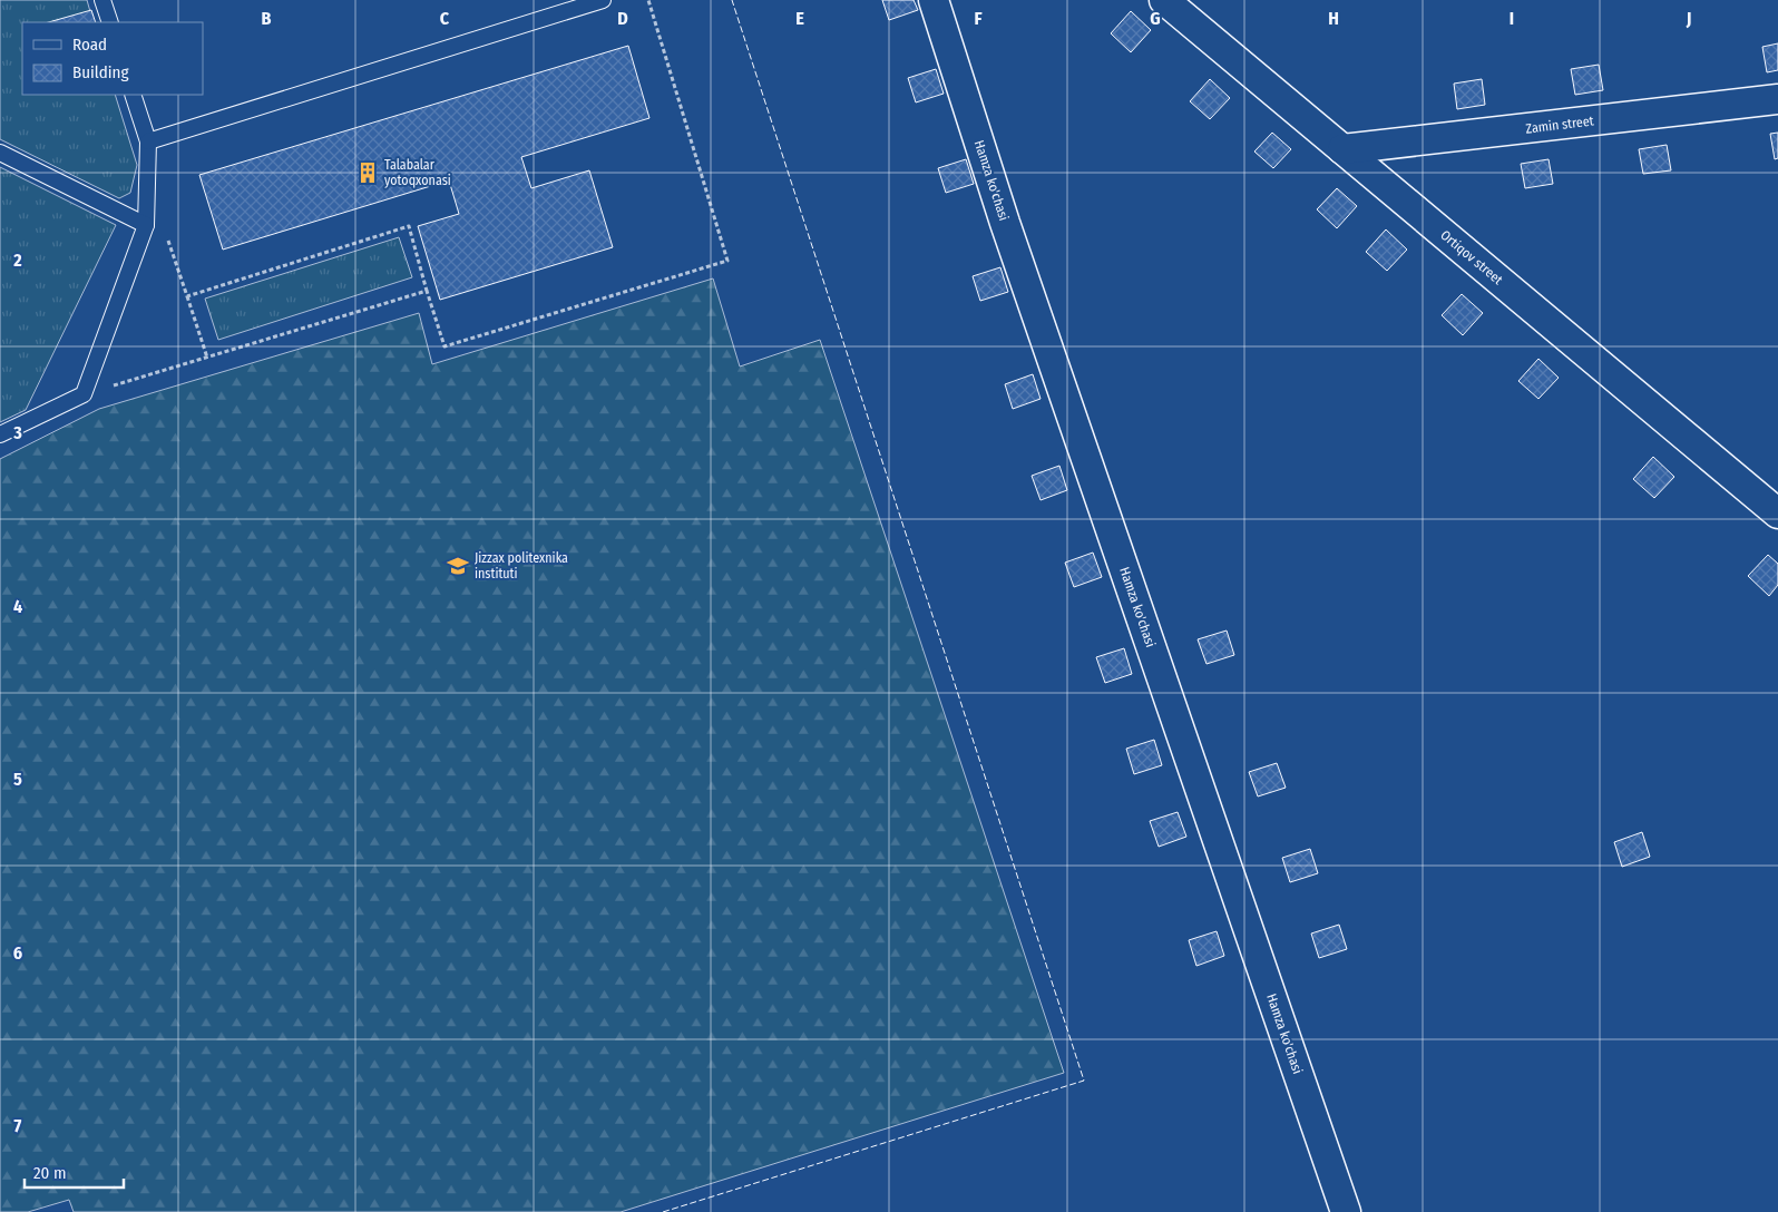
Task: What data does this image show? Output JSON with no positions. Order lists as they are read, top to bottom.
{
  "streets": {
    "street": ["Zamin street", "Hamza ko'chasi", "Ortiqov street"]
  },
  "crossings": [
    ["Zamin street", "Ortiqov street"]
  ],
  "places": {
    "building": ["Talabalar yotoqxonasi"],
    "school or university": ["Jizzax politexnika instituti"]
  },
  "legend": ["Road", "Building"],
  "scale_bar": "20 m",
  "grid": {
    "columns": [
      "B",
      "C",
      "D",
      "E",
      "F",
      "G",
      "H",
      "I",
      "J"
    ],
    "rows": [
      "2",
      "3",
      "4",
      "5",
      "6",
      "7"
    ]
  }
}
